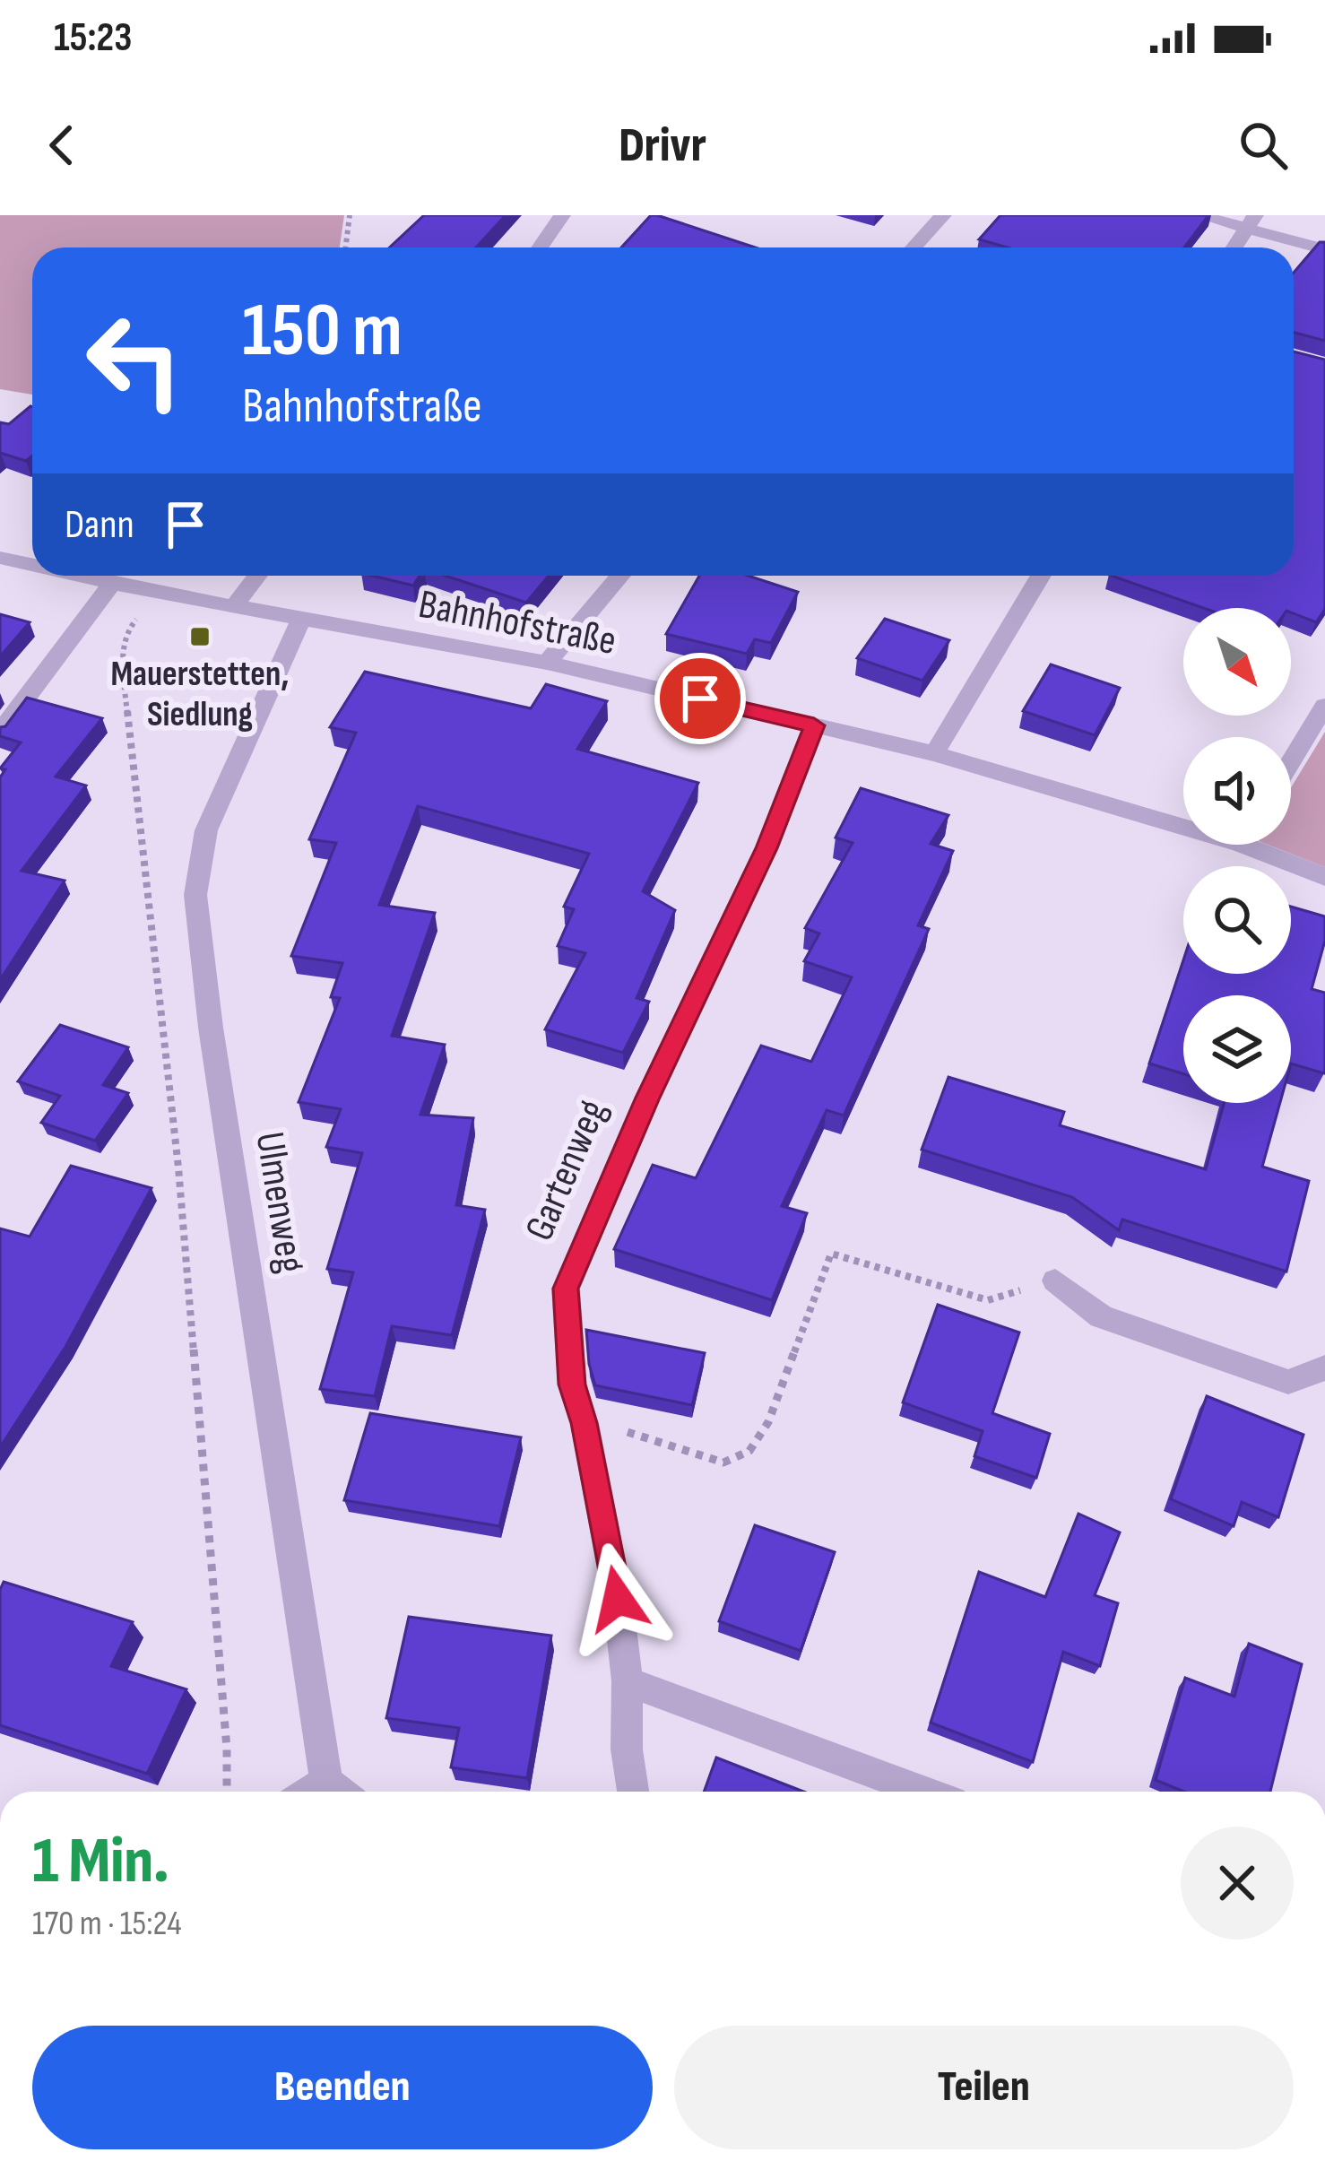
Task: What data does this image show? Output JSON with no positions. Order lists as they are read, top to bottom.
{
  "streets": {
    "street": ["Bahnhofstraße", "Gartenweg", "Ulmenweg"]
  },
  "crossings": [
    ["Bahnhofstraße", "Gartenweg"],
    ["Bahnhofstraße", "Ulmenweg"]
  ],
  "places": {
    "transit": ["Mauerstetten, Siedlung"]
  },
  "north": "bottom right",
  "page": {
    "status": "15:23",
    "header": "Drivr",
    "turn": ["150 m", "Bahnhofstraße"],
    "then": "Dann",
    "heading": ["1 Min.", "170 m · 15:24"],
    "buttons": ["Beenden", "Teilen"]
  }
}
